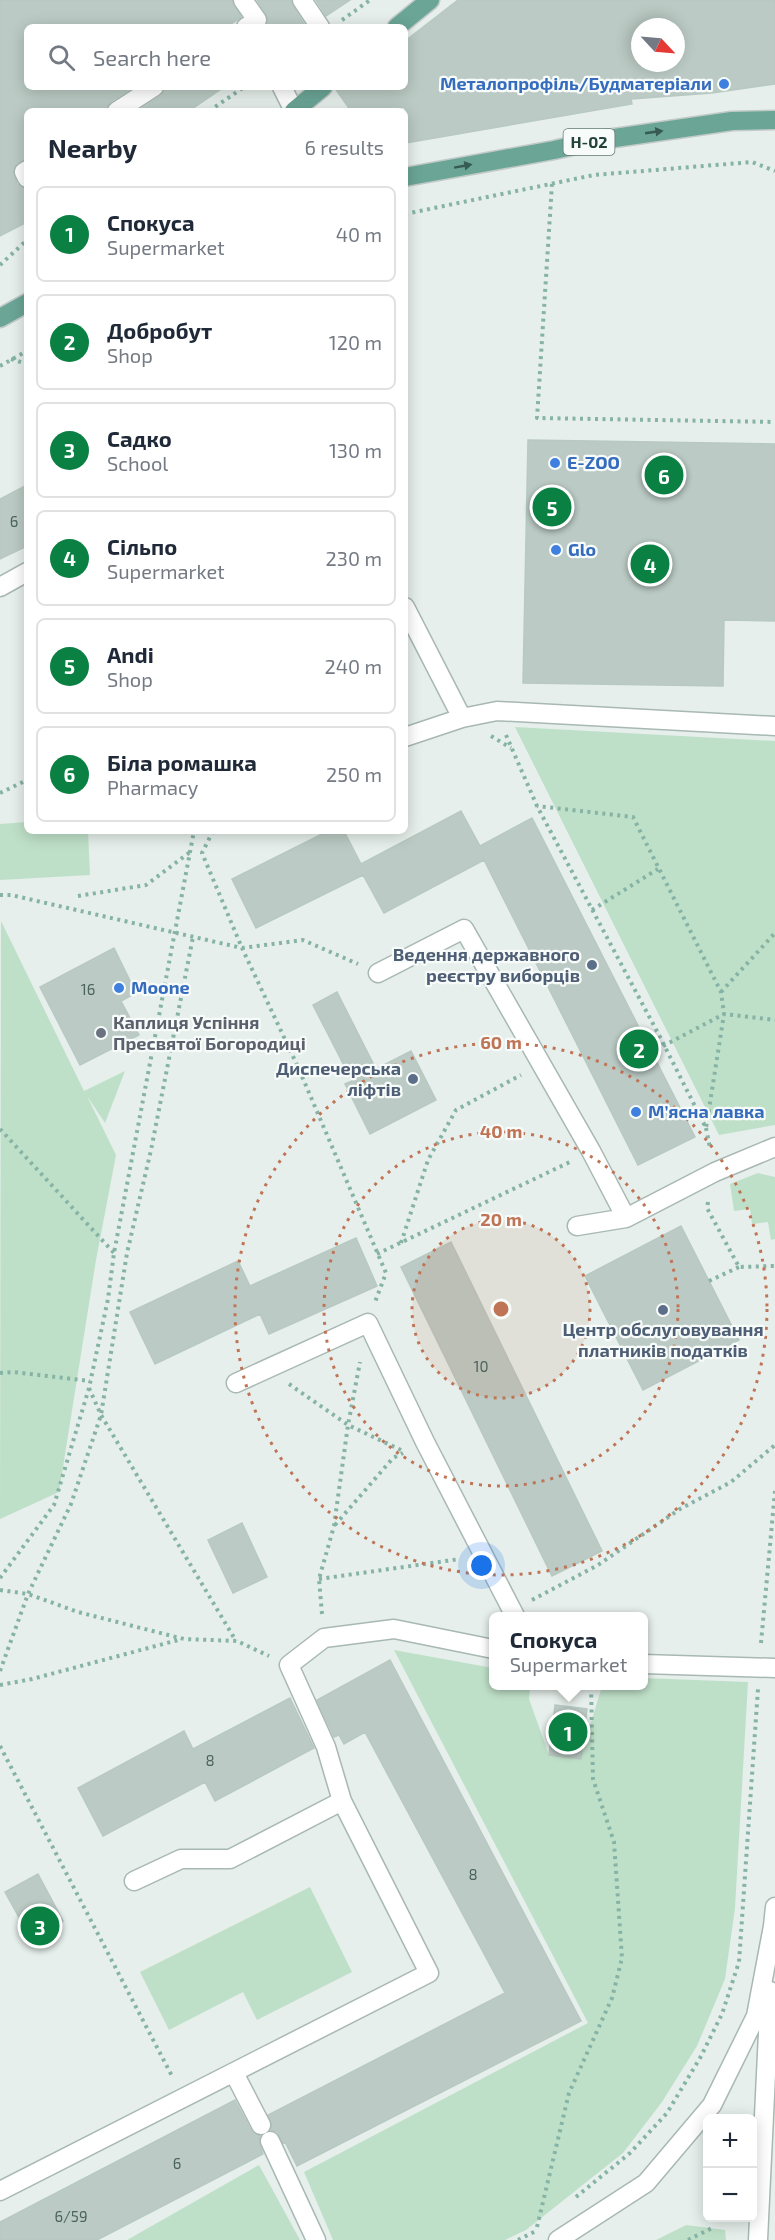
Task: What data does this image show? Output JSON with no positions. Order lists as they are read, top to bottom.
{
  "streets": {
    "main road": ["Н-02"]
  },
  "places": [
    "Металопрофіль/Будматеріали",
    "E-ZOO",
    "Glo",
    "Ведення державного реєстру виборців",
    "Moone",
    "Каплиця Успіння Пресвятої Богородиці",
    "Диспечерська ліфтів",
    "М’ясна лавка",
    "Центр обслуговування платників податків"
  ],
  "house_numbers": [
    "6",
    "16",
    "10",
    "8",
    "8",
    "6",
    "6/59"
  ],
  "north": "bottom right",
  "page": {
    "search": "Search here",
    "heading": ["Nearby", "6 results"],
    "list": [
      {
        "mark": "1",
        "name": "Спокуса",
        "note": "Supermarket",
        "value": "40 m"
      },
      {
        "mark": "2",
        "name": "Добробут",
        "note": "Shop",
        "value": "120 m"
      },
      {
        "mark": "3",
        "name": "Садко",
        "note": "School",
        "value": "130 m"
      },
      {
        "mark": "4",
        "name": "Сільпо",
        "note": "Supermarket",
        "value": "230 m"
      },
      {
        "mark": "5",
        "name": "Andi",
        "note": "Shop",
        "value": "240 m"
      },
      {
        "mark": "6",
        "name": "Біла ромашка",
        "note": "Pharmacy",
        "value": "250 m"
      }
    ],
    "pins": [
      "6",
      "5",
      "4",
      "2",
      "1",
      "3"
    ],
    "popup": ["Спокуса", "Supermarket"],
    "map_buttons": ["+", "−"]
  },
  "rings": ["60 m", "40 m", "20 m"]
}
